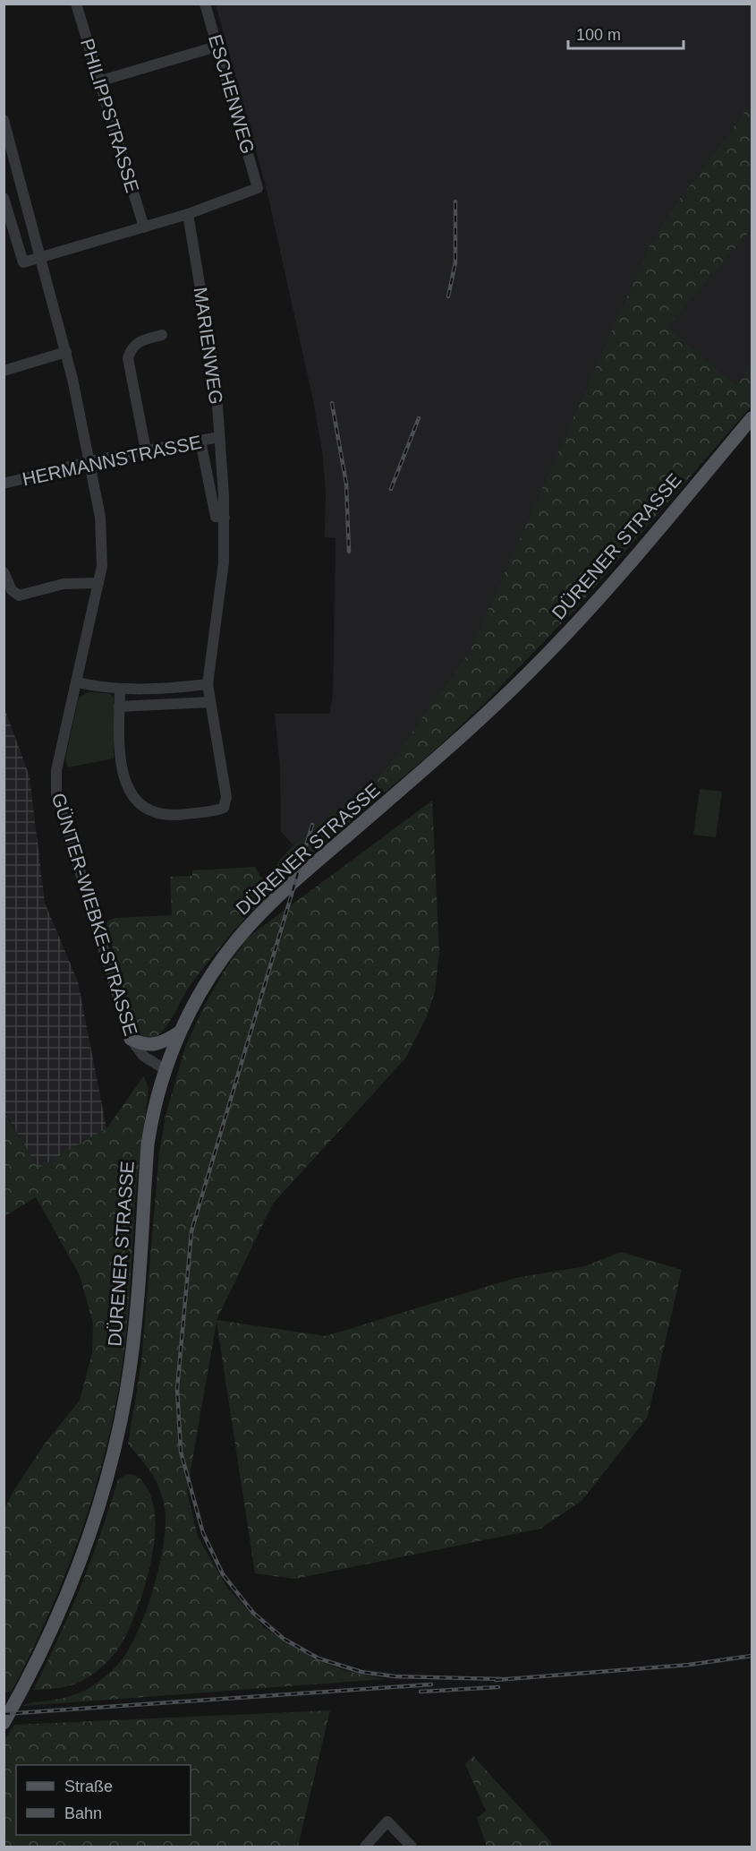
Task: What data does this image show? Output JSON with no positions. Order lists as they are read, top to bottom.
{
  "streets": {
    "main road": ["DÜRENER STRASSE"],
    "street": [
      "ESCHENWEG",
      "PHILIPPSTRASSE",
      "MARIENWEG",
      "HERMANNSTRASSE",
      "GÜNTER-WIEBKE-STRASSE"
    ]
  },
  "crossings": [
    ["ESCHENWEG", "MARIENWEG"],
    ["MARIENWEG", "HERMANNSTRASSE"],
    ["HERMANNSTRASSE", "GÜNTER-WIEBKE-STRASSE"],
    ["DÜRENER STRASSE", "GÜNTER-WIEBKE-STRASSE"]
  ],
  "legend": ["Straße", "Bahn"],
  "scale_bar": "100 m"
}
